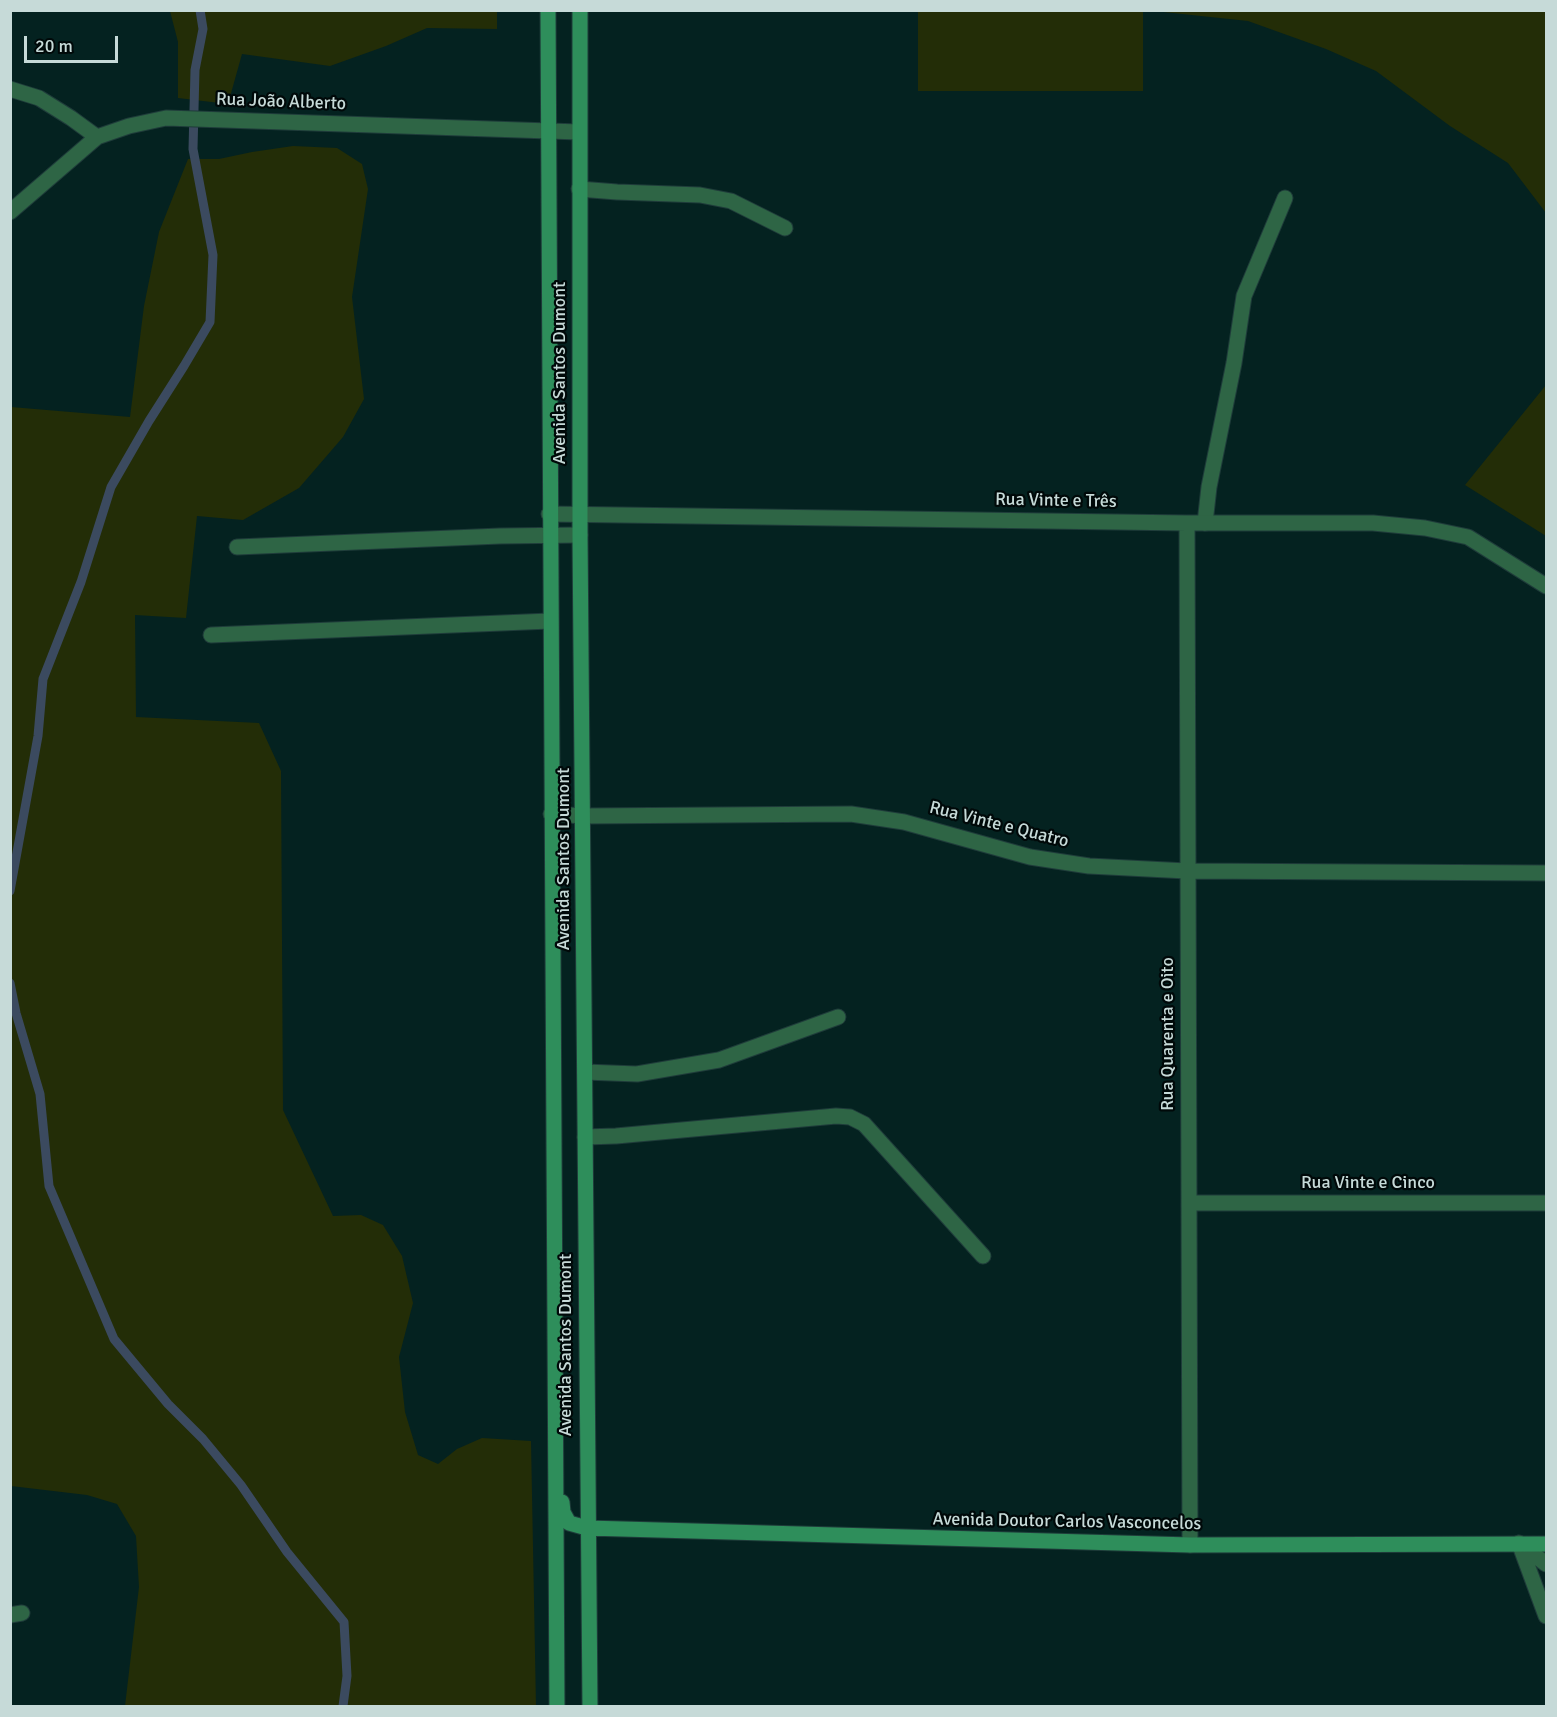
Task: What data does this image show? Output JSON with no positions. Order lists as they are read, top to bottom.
{
  "streets": {
    "main road": ["Avenida Santos Dumont", "Avenida Doutor Carlos Vasconcelos"],
    "street": [
      "Rua João Alberto",
      "Rua Vinte e Três",
      "Rua Vinte e Quatro",
      "Rua Quarenta e Oito",
      "Rua Vinte e Cinco"
    ]
  },
  "crossings": [
    ["Rua João Alberto", "Avenida Santos Dumont"],
    ["Avenida Santos Dumont", "Rua Vinte e Três"],
    ["Avenida Santos Dumont", "Rua Vinte e Quatro"],
    ["Avenida Santos Dumont", "Avenida Doutor Carlos Vasconcelos"],
    ["Rua Vinte e Três", "Rua Quarenta e Oito"],
    ["Rua Vinte e Quatro", "Rua Quarenta e Oito"],
    ["Rua Quarenta e Oito", "Rua Vinte e Cinco"],
    ["Rua Quarenta e Oito", "Avenida Doutor Carlos Vasconcelos"]
  ],
  "scale_bar": "20 m"
}
